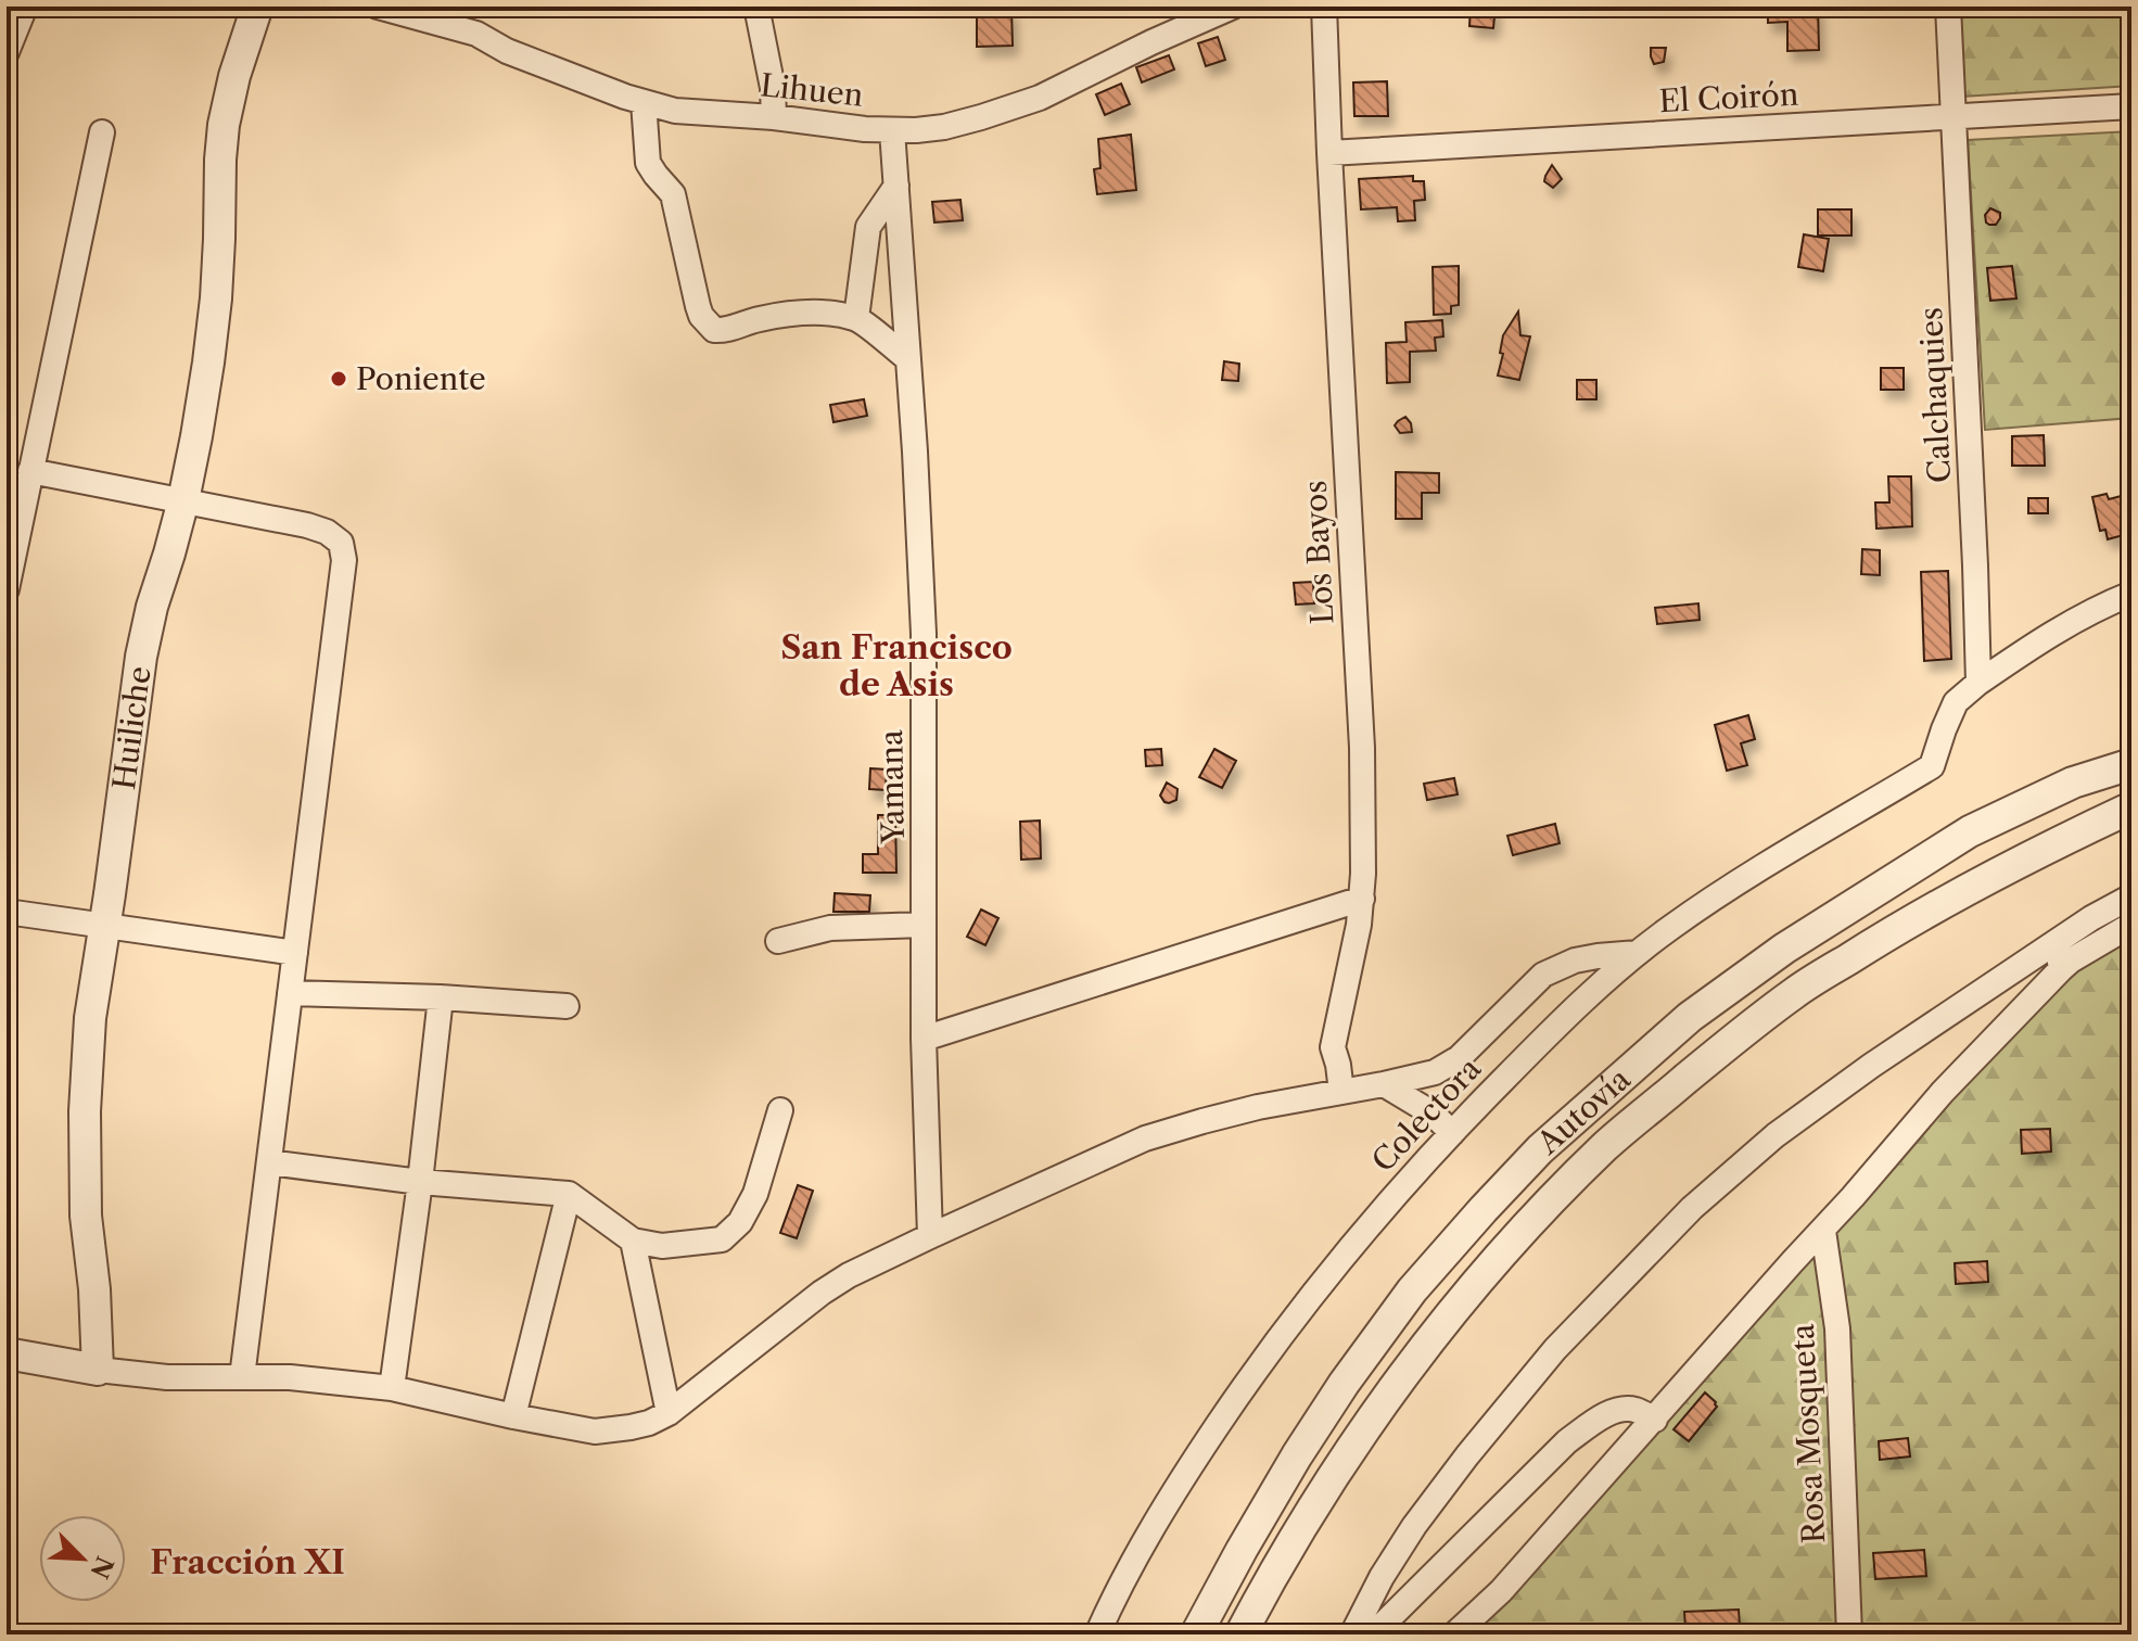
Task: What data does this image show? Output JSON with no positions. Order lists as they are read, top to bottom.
{
  "streets": {
    "street": [
      "Lihuen",
      "El Coirón",
      "Calchaquies",
      "Los Bayos",
      "Huiliche",
      "Yamana",
      "Autovía",
      "Colectora",
      "Rosa Mosqueta"
    ]
  },
  "crossings": [
    ["Lihuen", "Yamana"],
    ["El Coirón", "Calchaquies"],
    ["El Coirón", "Los Bayos"],
    ["Calchaquies", "Colectora"]
  ],
  "districts": ["San Francisco de Asis", "Fracción XI"],
  "places": ["Poniente"],
  "north": "bottom right"
}
